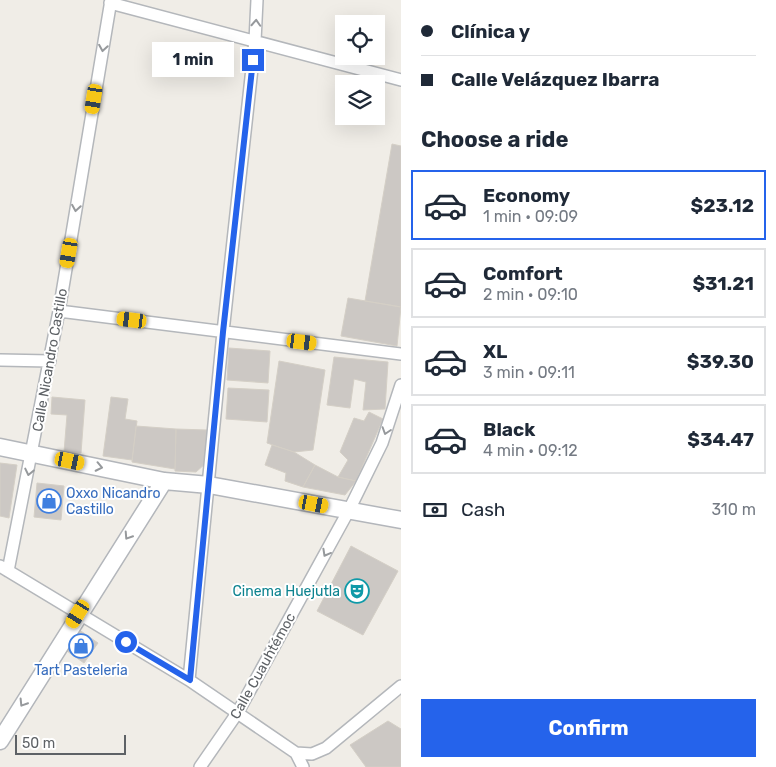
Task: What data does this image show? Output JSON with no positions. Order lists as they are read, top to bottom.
{
  "streets": {
    "street": ["Calle Nicandro Castillo", "Calle Cuauhtémoc"]
  },
  "one_way": ["Calle Nicandro Castillo", "Calle Cuauhtémoc"],
  "places": {
    "shop": ["Oxxo Nicandro Castillo", "Tart Pasteleria"],
    "theatre": ["Cinema Huejutla"]
  },
  "scale_bar": "50 m",
  "page": {
    "banner": ["Clínica y", "Calle Velázquez Ibarra"],
    "bubble": "1 min",
    "heading": "Choose a ride",
    "list": [
      {
        "name": "Economy",
        "note": "1 min · 09:09",
        "value": "$23.12"
      },
      {
        "name": "Comfort",
        "note": "2 min · 09:10",
        "value": "$31.21"
      },
      {
        "name": "XL",
        "note": "3 min · 09:11",
        "value": "$39.30"
      },
      {
        "name": "Black",
        "note": "4 min · 09:12",
        "value": "$34.47"
      }
    ],
    "pay": ["Cash", "310 m"],
    "buttons": "Confirm",
    "scale": "50 m"
  }
}
